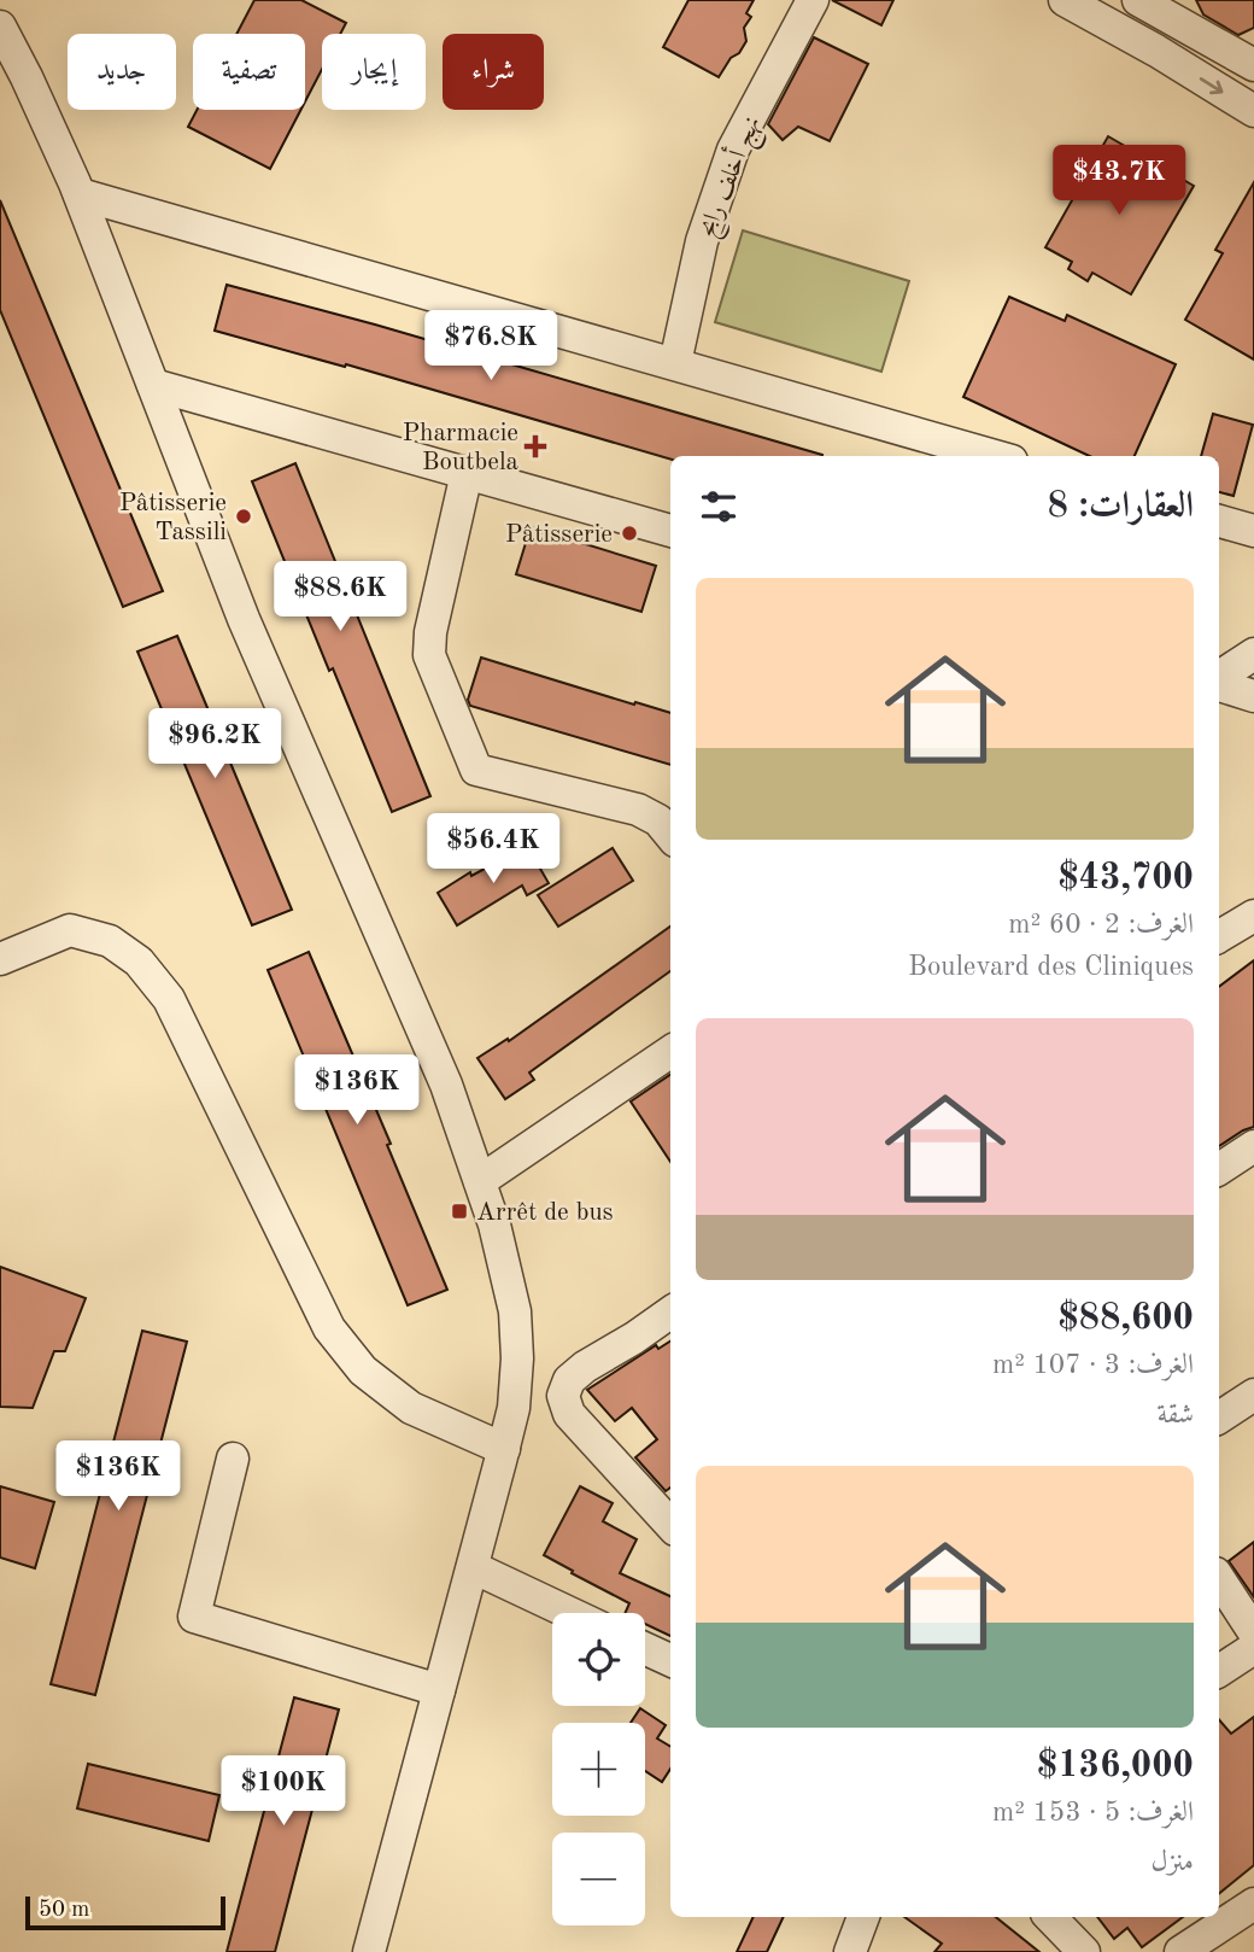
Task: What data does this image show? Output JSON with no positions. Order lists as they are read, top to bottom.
{
  "streets": {
    "street": ["نهج أخلف رابح"]
  },
  "places": {
    "health": ["Pharmacie Boutbela"],
    "other": ["Pâtisserie Tassili", "Pâtisserie"],
    "transit": ["Arrêt de bus"]
  },
  "scale_bar": "50 m",
  "page": {
    "chip": [
      "شراء",
      "إيجار",
      "تصفية",
      "جديد"
    ],
    "price": [
      "$43.7K",
      "$76.8K",
      "$88.6K",
      "$96.2K",
      "$56.4K",
      "$136K",
      "$136K",
      "$100K"
    ],
    "heading": "العقارات: 8",
    "list": [
      {
        "name": "$43,700",
        "note": "الغرف: 2 · 60 m² · Boulevard des Cliniques"
      },
      {
        "name": "$88,600",
        "note": "الغرف: 3 · 107 m² · شقة"
      },
      {
        "name": "$136,000",
        "note": "الغرف: 5 · 153 m² · منزل"
      }
    ],
    "map_buttons": ["+", "−"],
    "scale": "50 m"
  }
}
